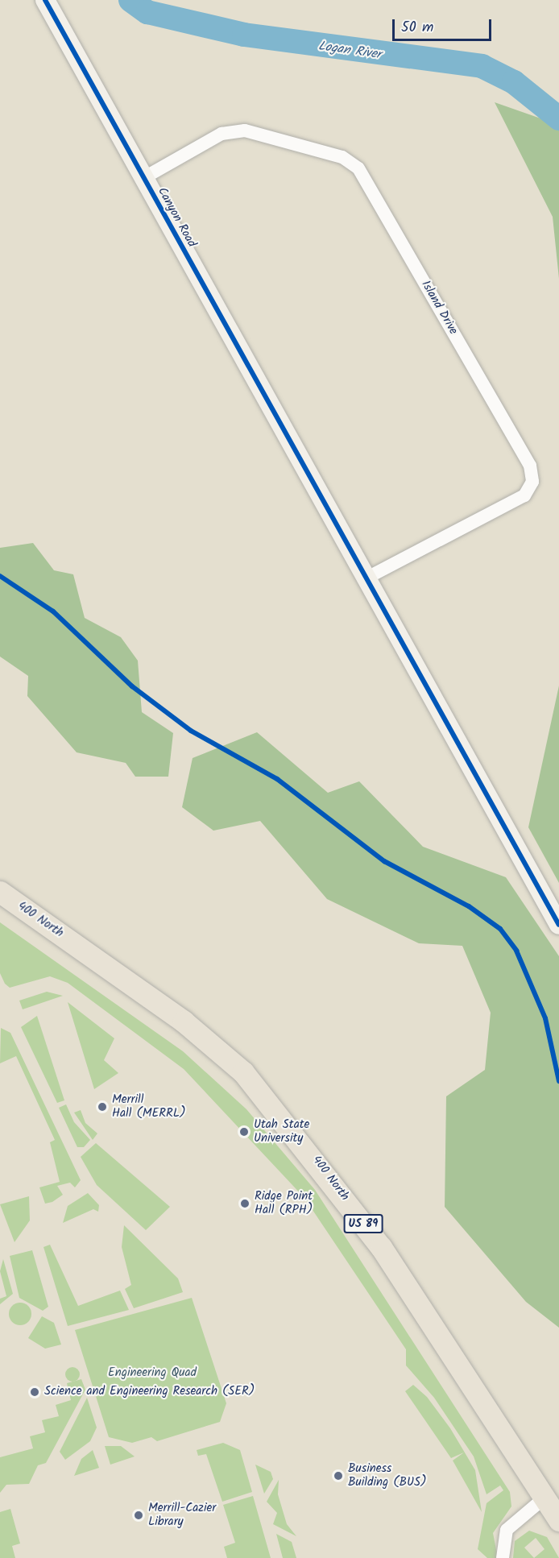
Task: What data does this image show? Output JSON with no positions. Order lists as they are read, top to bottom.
{
  "streets": {
    "main road": ["400 North", "US 89"],
    "street": ["Canyon Road", "Island Drive"]
  },
  "crossings": [
    ["Canyon Road", "Island Drive"]
  ],
  "water": ["Logan River"],
  "parks": ["Engineering Quad"],
  "places": [
    "Merrill Hall (MERRL)",
    "Utah State University",
    "Ridge Point Hall (RPH)",
    "Science and Engineering Research (SER)",
    "Business Building (BUS)",
    "Merrill-Cazier Library"
  ],
  "scale_bar": "50 m"
}
